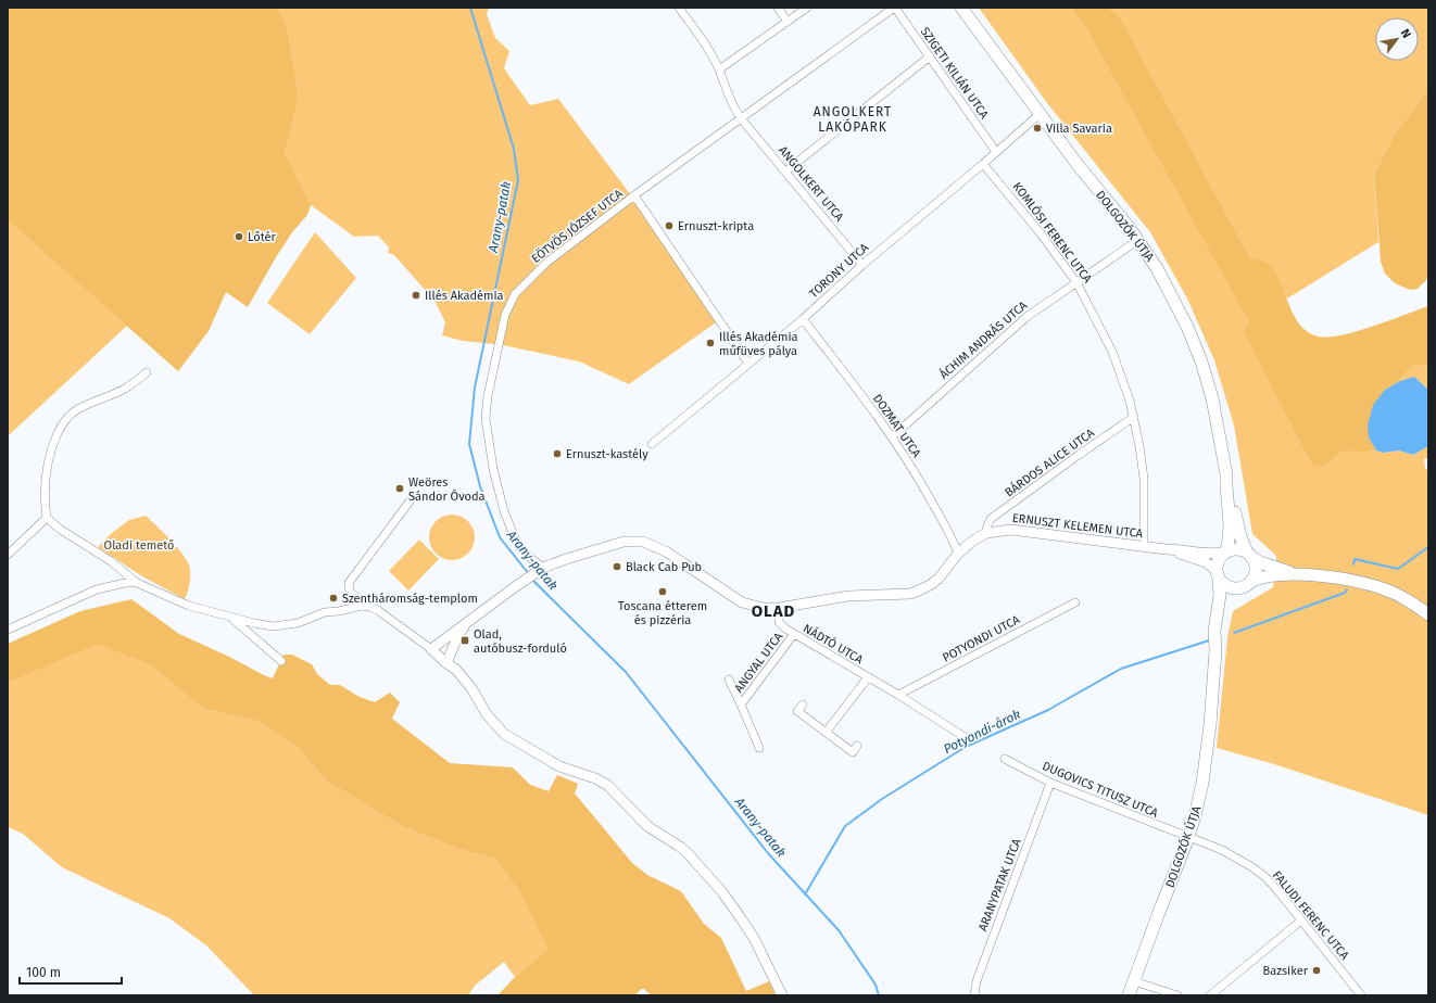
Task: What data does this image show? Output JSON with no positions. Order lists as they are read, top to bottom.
{
  "streets": {
    "main road": ["DOLGOZÓK ÚTJA"],
    "street": [
      "SZIGETI KILIÁN UTCA",
      "ANGOLKERT UTCA",
      "EÖTVÖS JÓZSEF UTCA",
      "KOMLÓSI FERENC UTCA",
      "TORONY UTCA",
      "ÁCHIM ANDRÁS UTCA",
      "DOZMAT UTCA",
      "BÁRDOS ALICE UTCA",
      "ERNUSZT KELEMEN UTCA",
      "POTYONDI UTCA",
      "NÁDTÓ UTCA",
      "ANGYAL UTCA",
      "DUGOVICS TITUSZ UTCA",
      "ARANYPATAK UTCA",
      "FALUDI FERENC UTCA"
    ]
  },
  "crossings": [
    ["SZIGETI KILIÁN UTCA", "EÖTVÖS JÓZSEF UTCA"],
    ["SZIGETI KILIÁN UTCA", "TORONY UTCA"],
    ["ANGOLKERT UTCA", "EÖTVÖS JÓZSEF UTCA"],
    ["ANGOLKERT UTCA", "TORONY UTCA"],
    ["EÖTVÖS JÓZSEF UTCA", "ERNUSZT KELEMEN UTCA"],
    ["DOLGOZÓK ÚTJA", "TORONY UTCA"],
    ["DOLGOZÓK ÚTJA", "ÁCHIM ANDRÁS UTCA"],
    ["DOLGOZÓK ÚTJA", "ERNUSZT KELEMEN UTCA"],
    ["DOLGOZÓK ÚTJA", "DUGOVICS TITUSZ UTCA"],
    ["DOLGOZÓK ÚTJA", "FALUDI FERENC UTCA"],
    ["KOMLÓSI FERENC UTCA", "TORONY UTCA"],
    ["KOMLÓSI FERENC UTCA", "ÁCHIM ANDRÁS UTCA"],
    ["KOMLÓSI FERENC UTCA", "BÁRDOS ALICE UTCA"],
    ["KOMLÓSI FERENC UTCA", "ERNUSZT KELEMEN UTCA"],
    ["TORONY UTCA", "DOZMAT UTCA"],
    ["ÁCHIM ANDRÁS UTCA", "DOZMAT UTCA"],
    ["DOZMAT UTCA", "ERNUSZT KELEMEN UTCA"],
    ["BÁRDOS ALICE UTCA", "ERNUSZT KELEMEN UTCA"],
    ["ERNUSZT KELEMEN UTCA", "NÁDTÓ UTCA"],
    ["POTYONDI UTCA", "NÁDTÓ UTCA"],
    ["NÁDTÓ UTCA", "ANGYAL UTCA"],
    ["DUGOVICS TITUSZ UTCA", "ARANYPATAK UTCA"],
    ["DUGOVICS TITUSZ UTCA", "FALUDI FERENC UTCA"]
  ],
  "districts": ["ANGOLKERT LAKÓPARK", "OLAD"],
  "water": ["Arany-patak", "Potyondi-árok"],
  "parks": ["Oladi temető"],
  "places": {
    "other": [
      "Villa Savaria",
      "Ernuszt-kripta",
      "Lőtér",
      "Illés Akadémia",
      "Illés Akadémia műfüves pálya",
      "Ernuszt-kastély",
      "Weöres Sándor Óvoda",
      "Black Cab Pub",
      "Toscana étterem és pizzéria",
      "Szentháromság-templom",
      "Bazsiker"
    ],
    "transit": ["Olad, autóbusz-forduló"]
  },
  "scale_bar": "100 m",
  "north": "top right"
}
